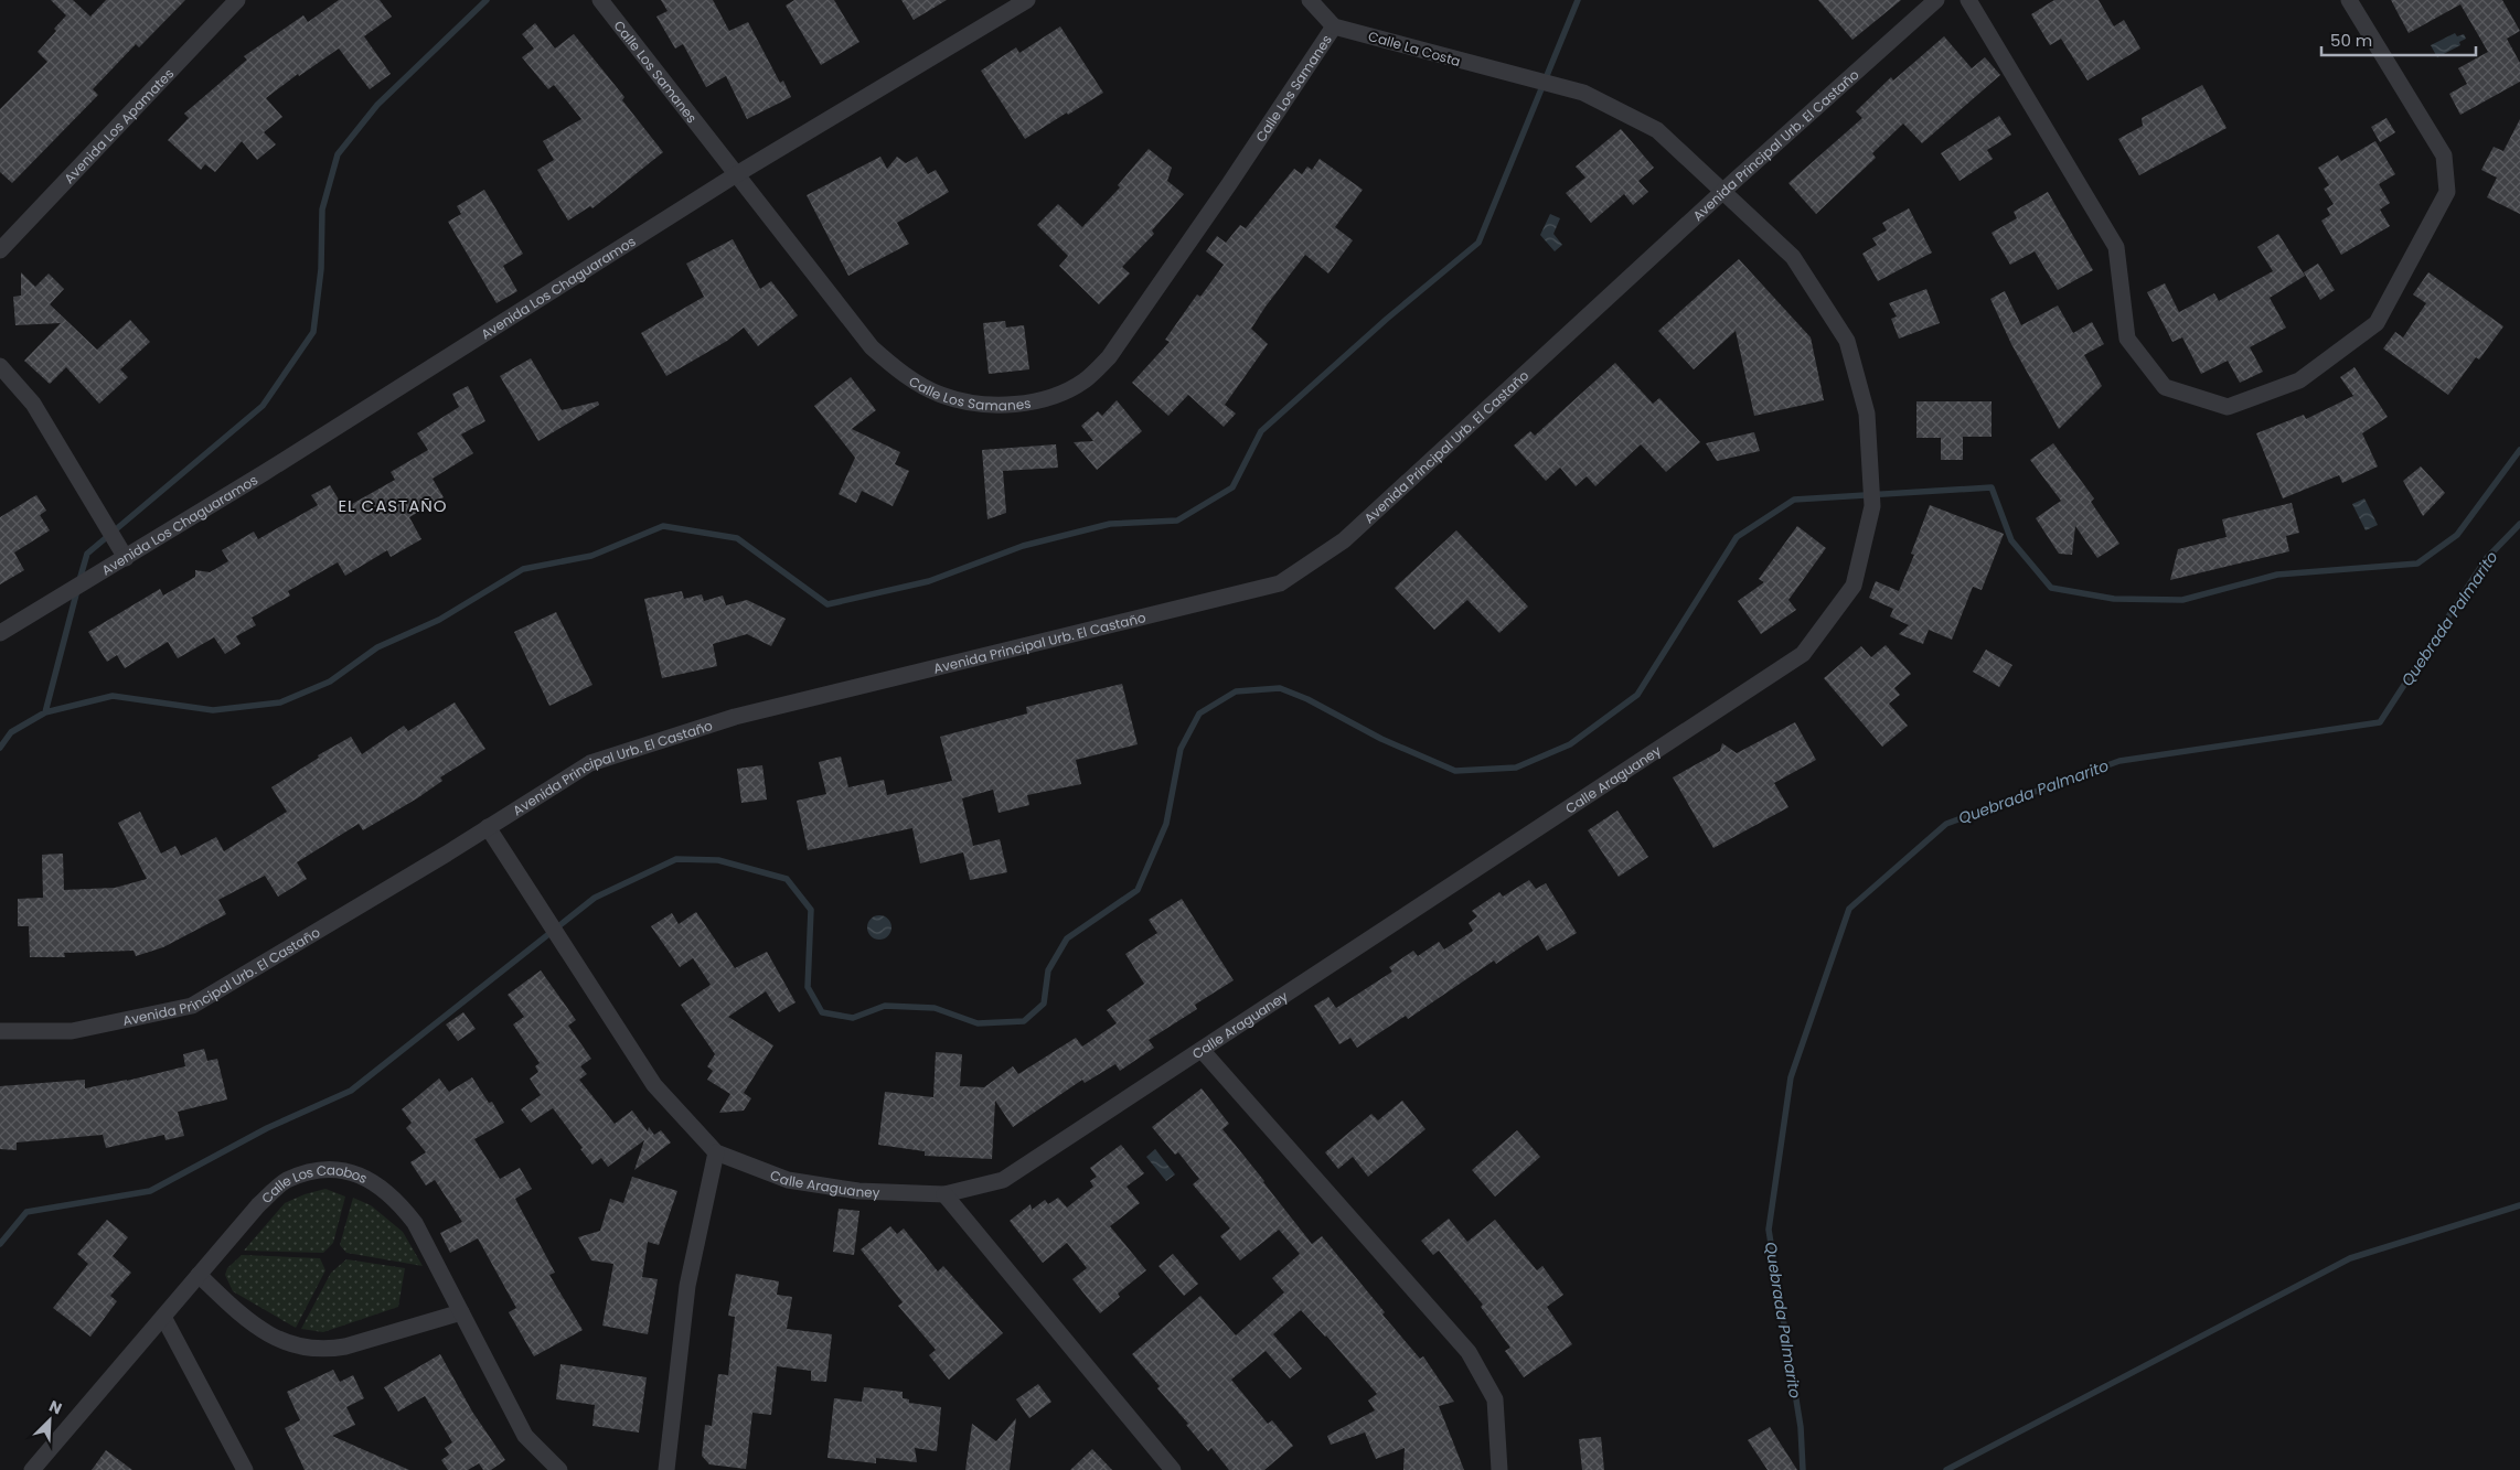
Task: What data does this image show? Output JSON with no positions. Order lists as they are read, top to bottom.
{
  "streets": {
    "street": [
      "Calle La Costa",
      "Calle Los Samanes",
      "Avenida Los Apamates",
      "Avenida Principal Urb. El Castaño",
      "Avenida Los Chaguaramos",
      "Calle Araguaney",
      "Calle Los Caobos"
    ]
  },
  "crossings": [
    ["Calle La Costa", "Calle Los Samanes"],
    ["Calle La Costa", "Avenida Principal Urb. El Castaño"],
    ["Calle La Costa", "Calle Araguaney"],
    ["Calle Los Samanes", "Avenida Los Chaguaramos"],
    ["Avenida Principal Urb. El Castaño", "Calle Araguaney"]
  ],
  "districts": ["EL CASTAÑO"],
  "water": ["Quebrada Palmarito"],
  "scale_bar": "50 m",
  "north": "top right"
}
